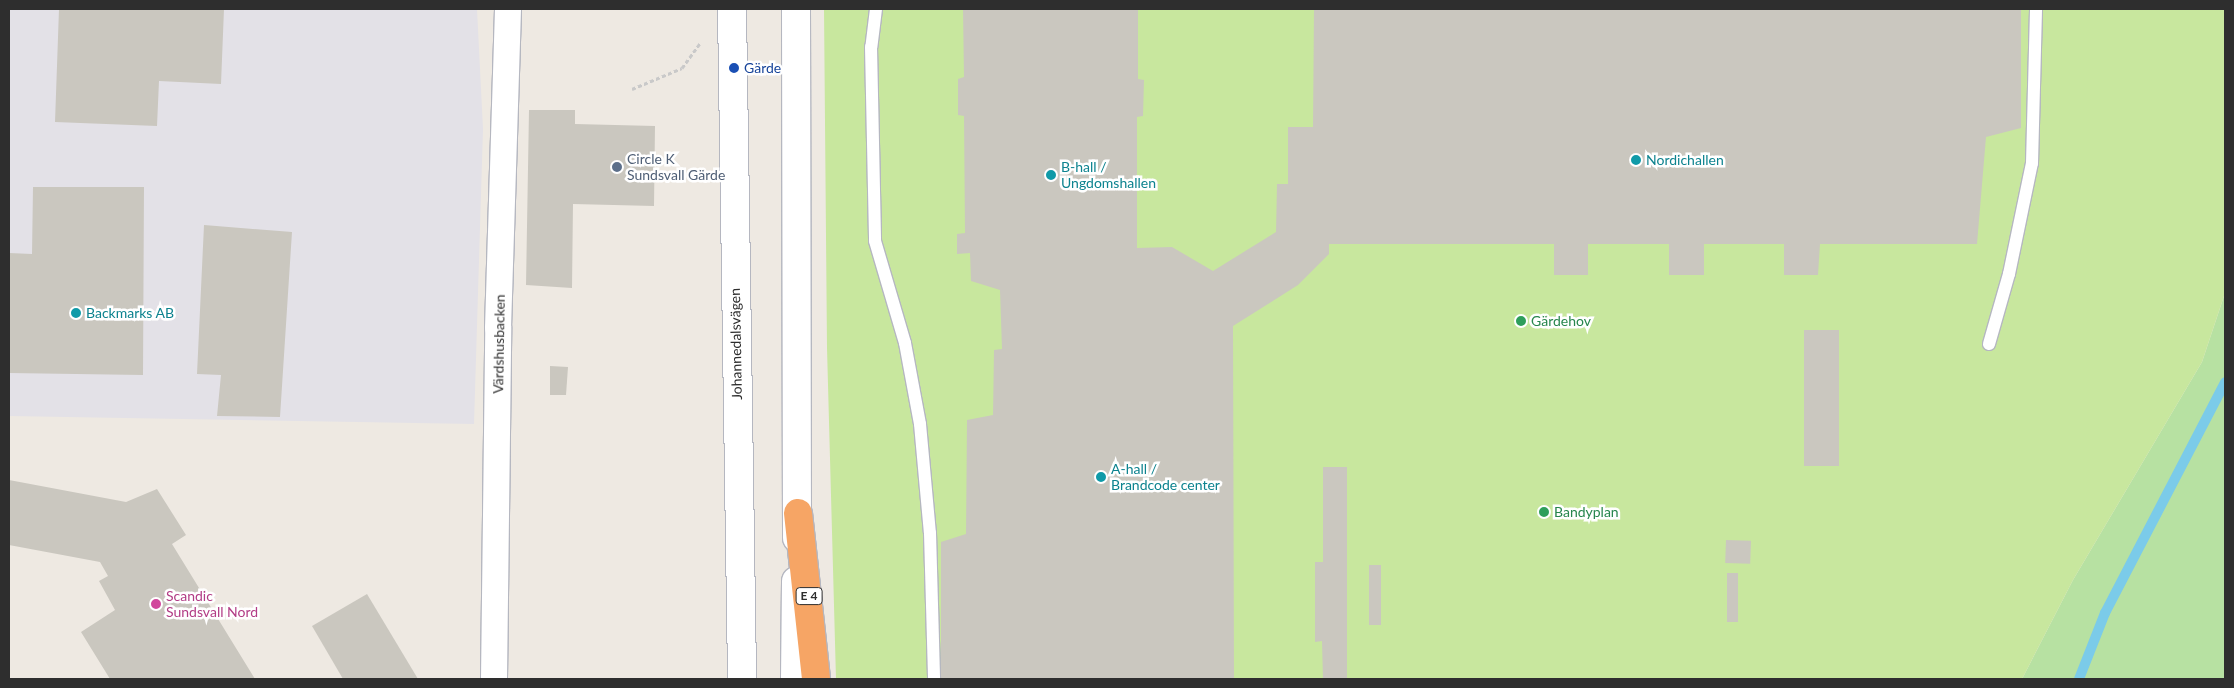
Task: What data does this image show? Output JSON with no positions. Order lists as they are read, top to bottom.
{
  "streets": {
    "highway": ["E 4"],
    "main road": ["Johannedalsvägen"],
    "street": ["Värdshusbacken"]
  },
  "places": [
    "Gärde",
    "Nordichallen",
    "Circle K Sundsvall Gärde",
    "B-hall / Ungdomshallen",
    "Backmarks AB",
    "Gärdehov",
    "A-hall / Brandcode center",
    "Bandyplan",
    "Scandic Sundsvall Nord"
  ]
}
